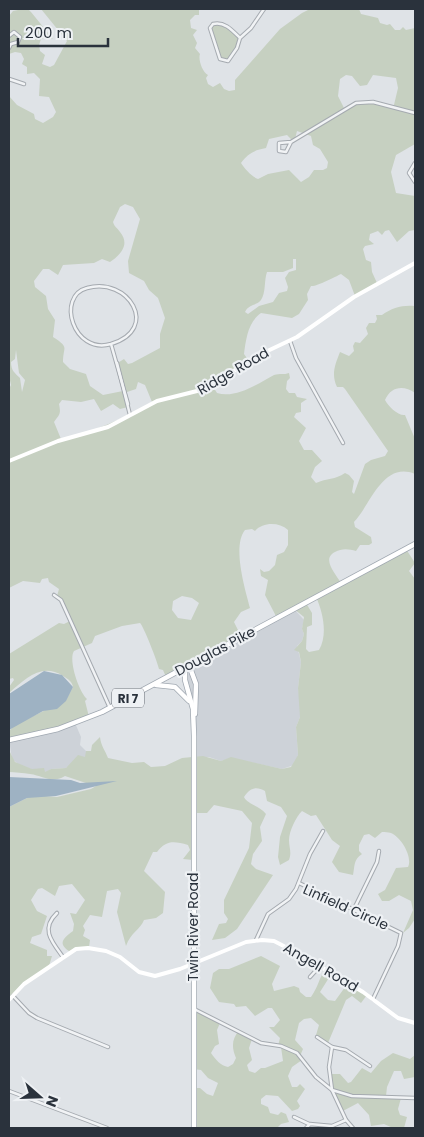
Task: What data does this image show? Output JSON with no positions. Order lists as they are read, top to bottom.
{
  "streets": {
    "main road": ["Douglas Pike", "RI 7", "Twin River Road"],
    "street": ["Ridge Road", "Linfield Circle", "Angell Road"]
  },
  "crossings": [
    ["Douglas Pike", "Twin River Road"],
    ["Linfield Circle", "Angell Road"],
    ["Twin River Road", "Angell Road"]
  ],
  "scale_bar": "200 m",
  "north": "right"
}
